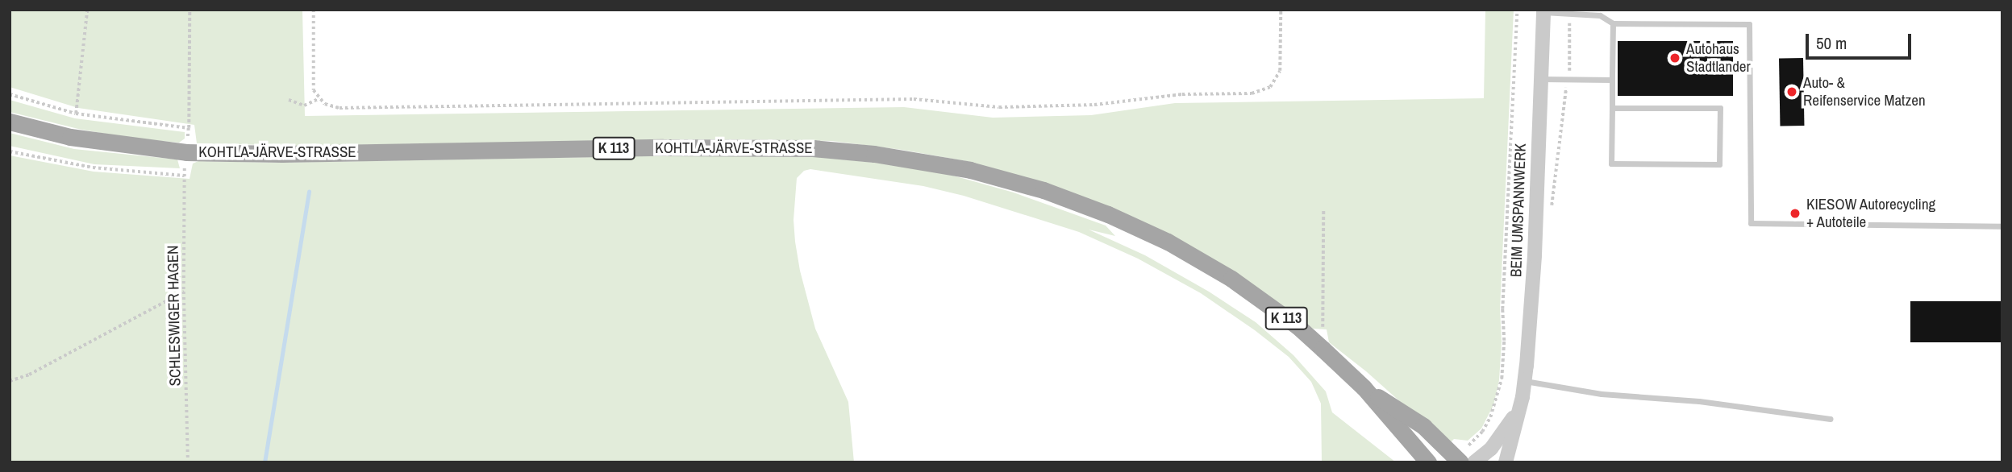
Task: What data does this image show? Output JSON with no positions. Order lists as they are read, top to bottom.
{
  "streets": {
    "main road": ["K 113", "KOHTLA-JÄRVE-STRASSE"],
    "street": ["BEIM UMSPANNWERK"],
    "path": ["SCHLESWIGER HAGEN"]
  },
  "places": ["Autohaus Stadtlander", "Auto- & Reifenservice Matzen", "KIESOW Autorecycling + Autoteile"],
  "scale_bar": "50 m"
}
